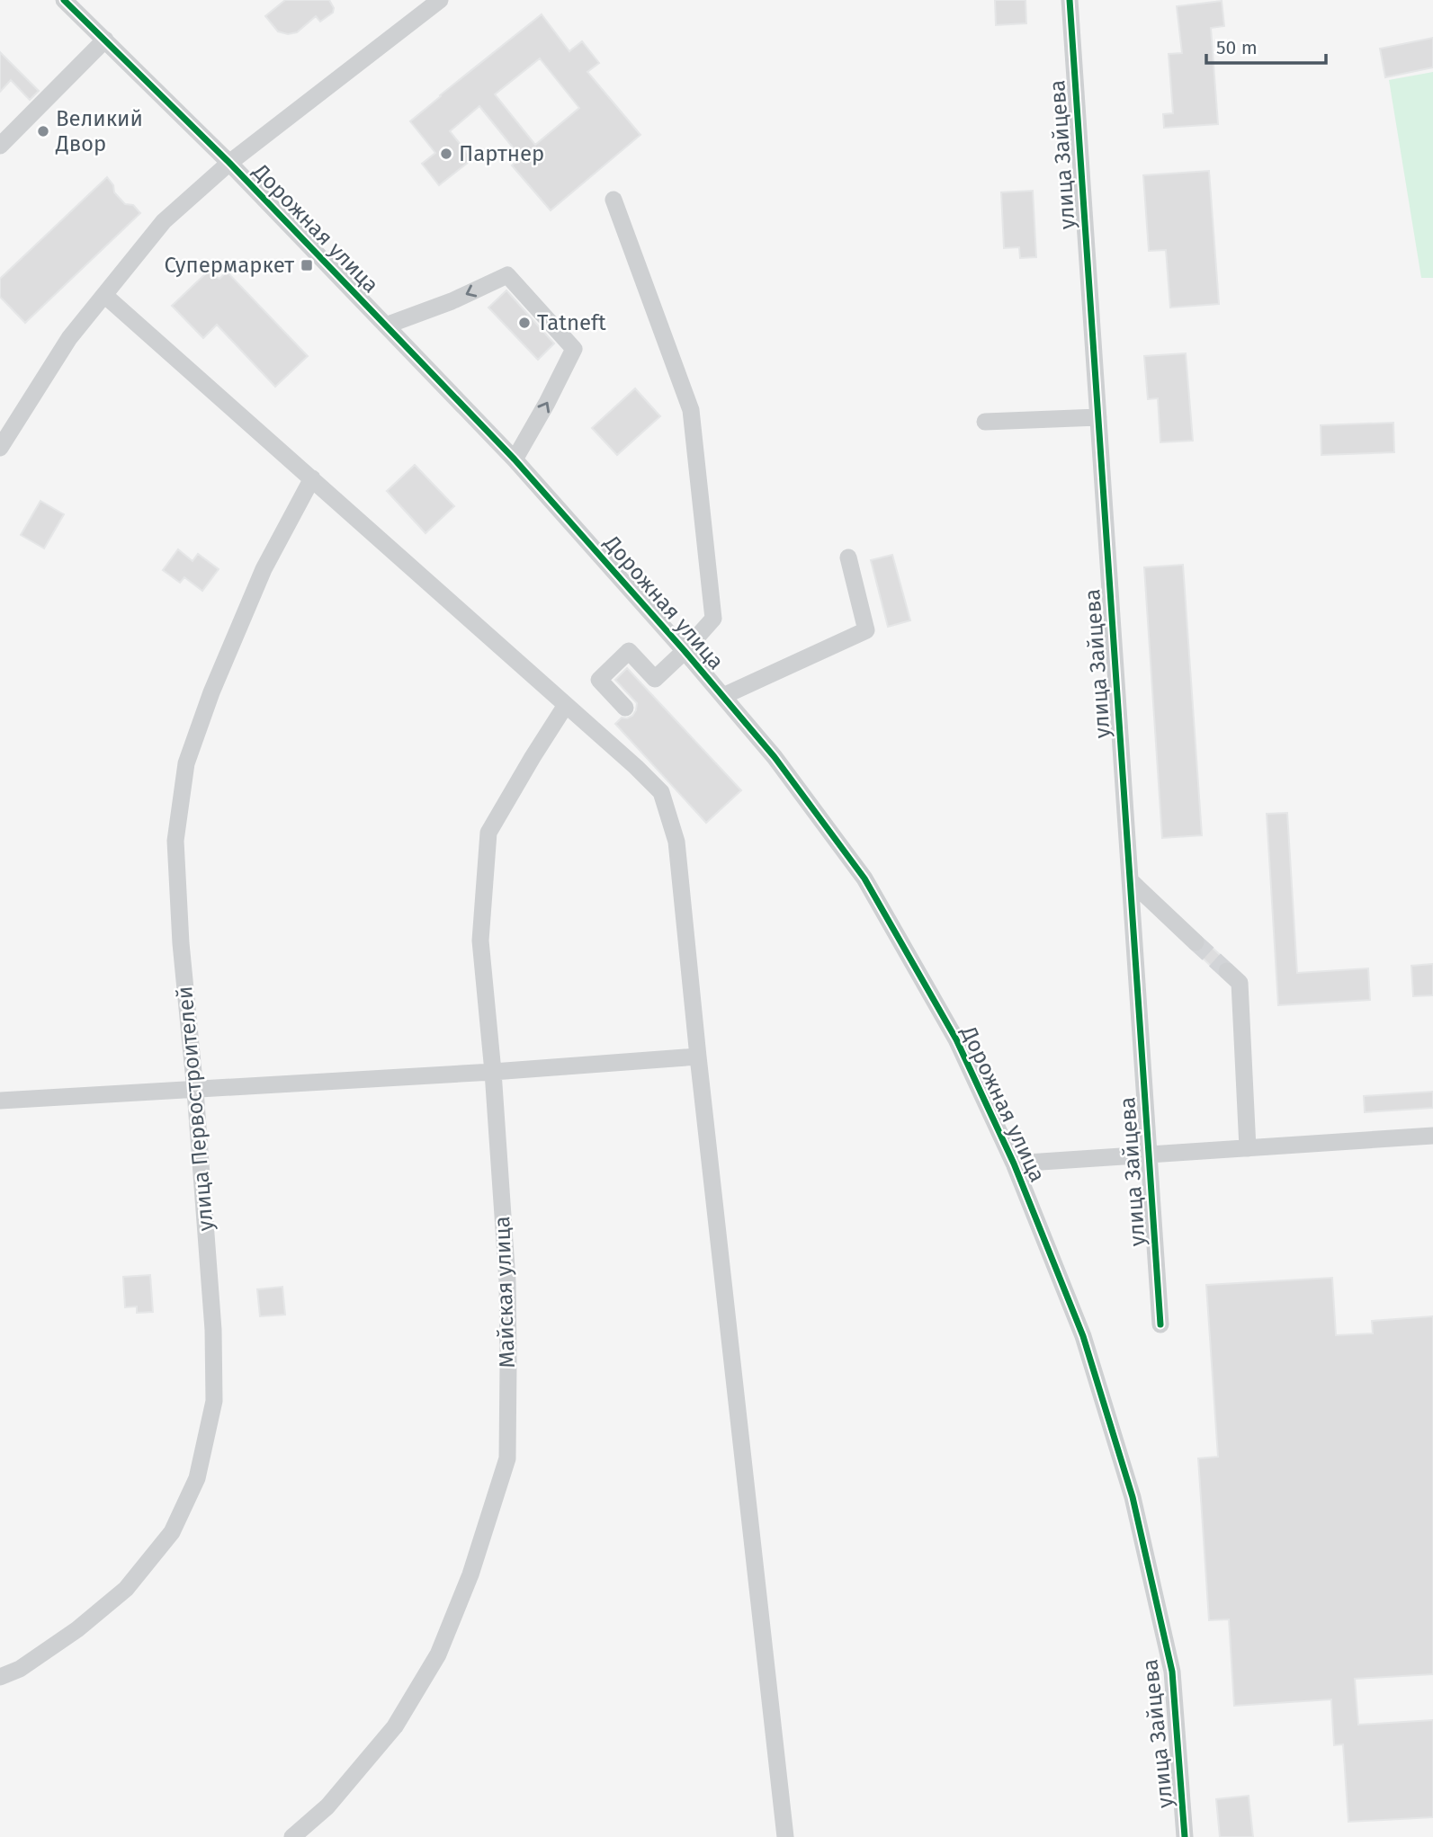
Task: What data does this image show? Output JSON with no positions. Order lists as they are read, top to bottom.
{
  "streets": {
    "street": [
      "улица Зайцева",
      "Дорожная улица",
      "улица Первостроителей",
      "Майская улица"
    ]
  },
  "crossings": [
    ["улица Зайцева", "Дорожная улица"]
  ],
  "places": {
    "other": ["Великий Двор", "Партнер", "Tatneft"],
    "transit": ["Супермаркет"]
  },
  "scale_bar": "50 m"
}
